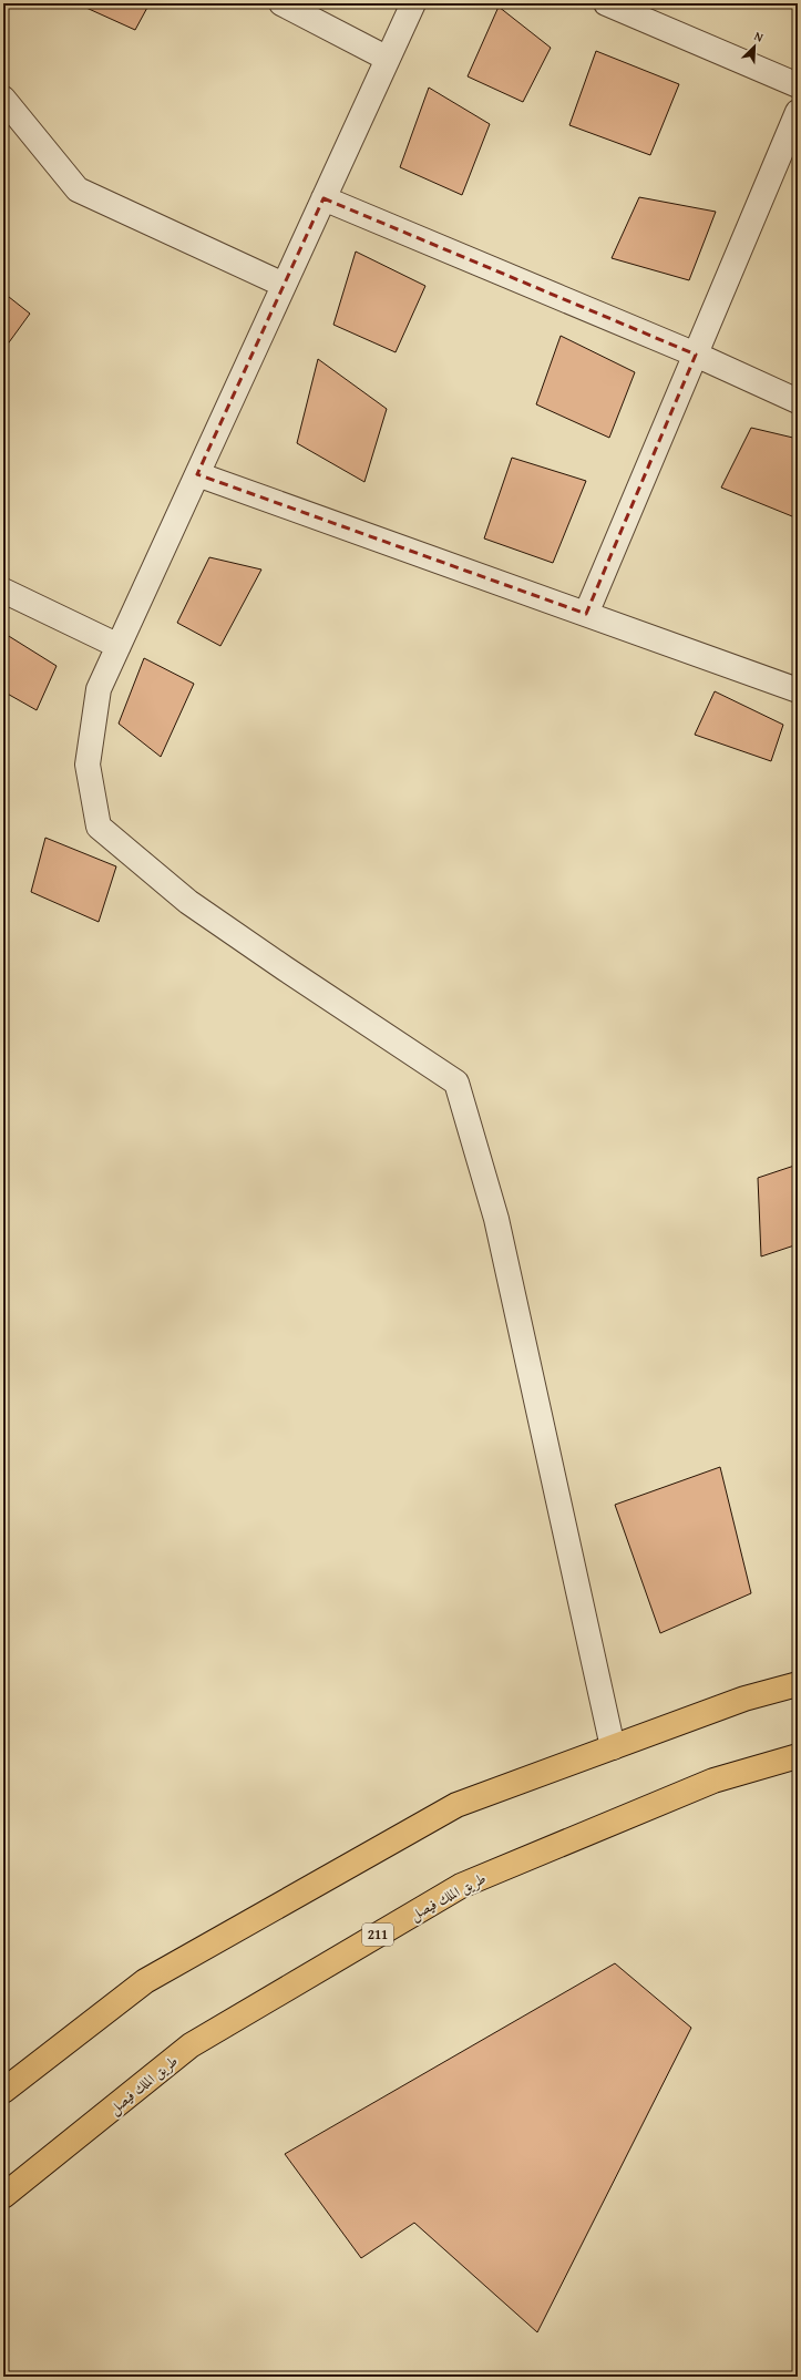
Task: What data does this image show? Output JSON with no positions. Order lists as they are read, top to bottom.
{
  "streets": {
    "main road": ["طريق الملك فيصل", "211"]
  },
  "north": "top right"
}
